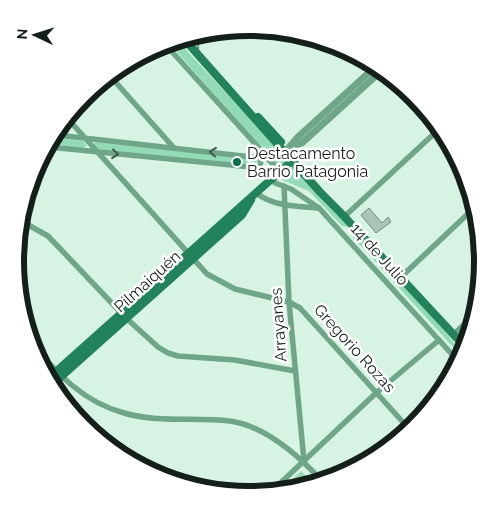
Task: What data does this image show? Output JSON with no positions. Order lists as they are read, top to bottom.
{
  "streets": {
    "main road": ["14 de Julio", "Pilmaiquén"],
    "street": ["Arrayanes", "Gregorio Rozas"]
  },
  "crossings": [
    ["14 de Julio", "Pilmaiquén"],
    ["14 de Julio", "Arrayanes"],
    ["Pilmaiquén", "Gregorio Rozas"],
    ["Arrayanes", "Gregorio Rozas"]
  ],
  "places": ["Destacamento Barrio Patagonia"],
  "north": "left"
}
